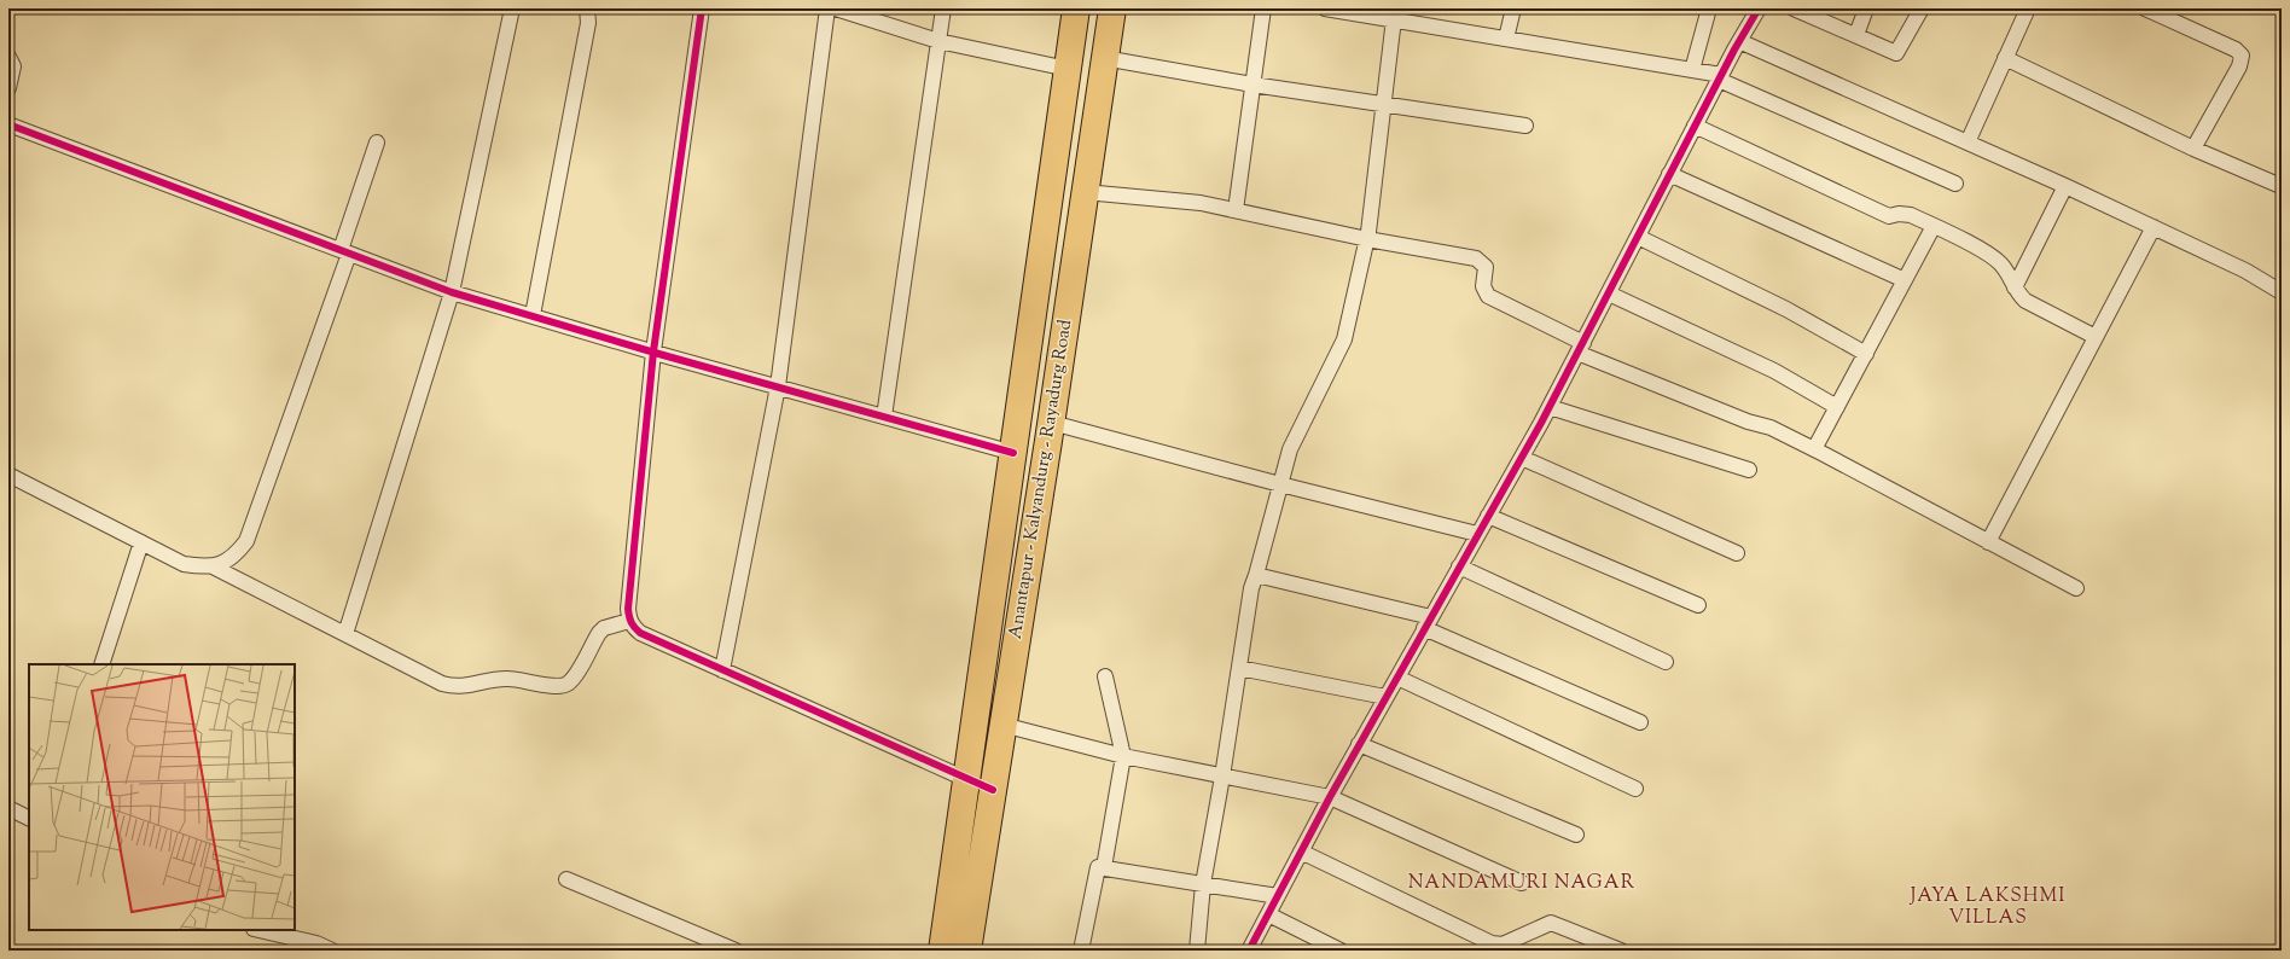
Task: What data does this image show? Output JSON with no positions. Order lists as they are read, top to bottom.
{
  "streets": {
    "highway": ["Anantapur - Kalyandurg - Rayadurg Road"]
  },
  "districts": ["NANDAMURI NAGAR", "JAYA LAKSHMI VILLAS"]
}
